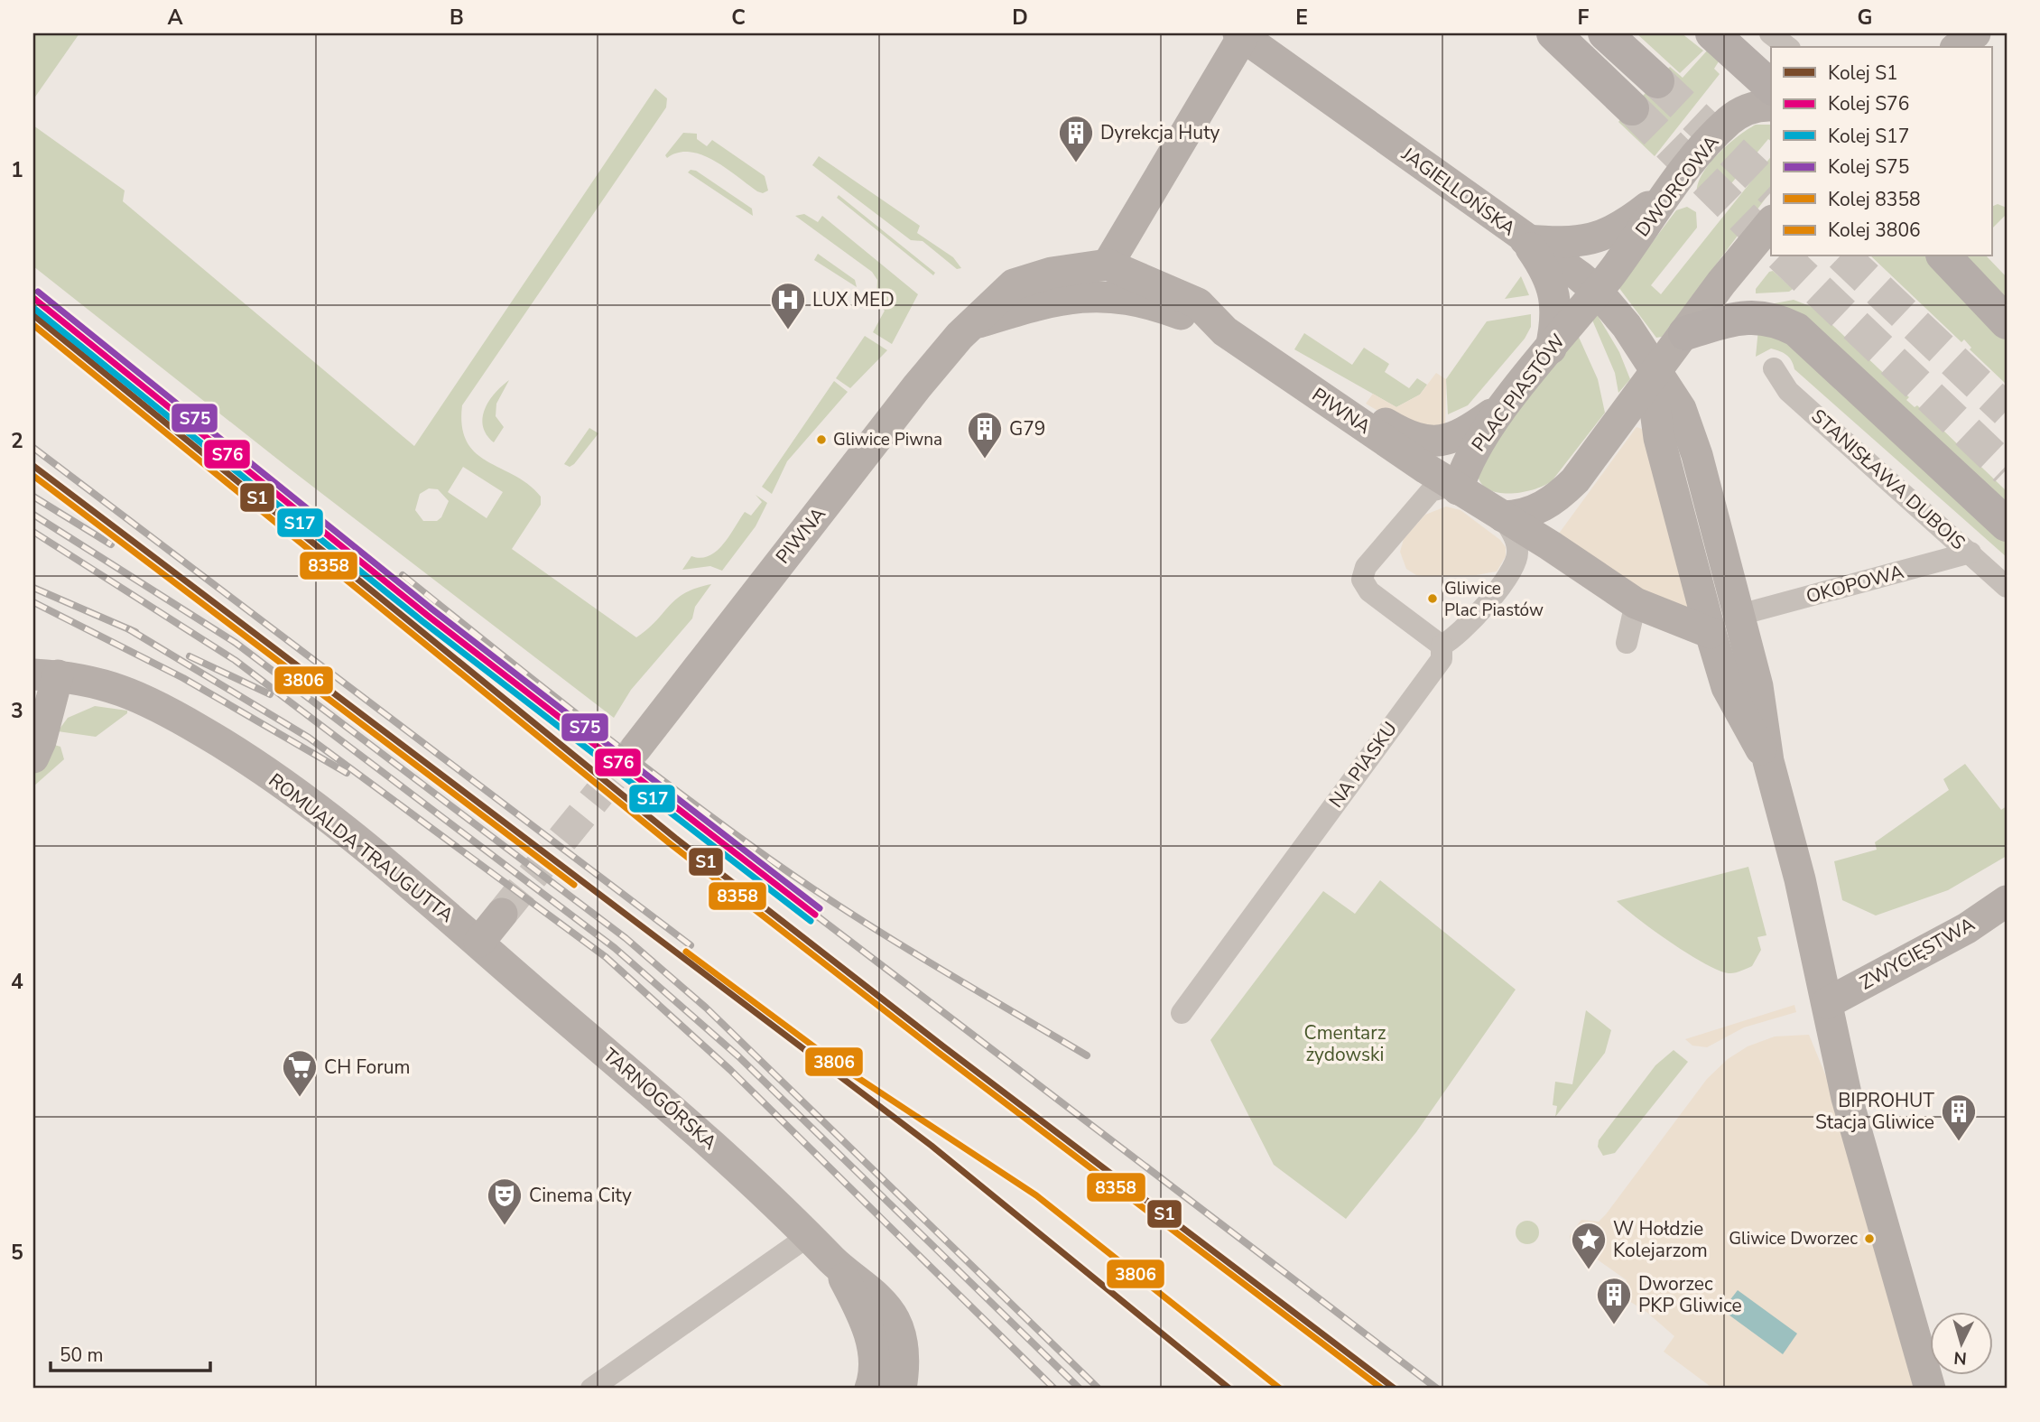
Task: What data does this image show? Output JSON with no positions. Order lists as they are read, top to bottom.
{
  "streets": {
    "main road": [
      "DWORCOWA",
      "JAGIELLOŃSKA",
      "PLAC PIASTÓW",
      "PIWNA",
      "ROMUALDA TRAUGUTTA",
      "ZWYCIĘSTWA",
      "TARNOGÓRSKA"
    ],
    "street": ["STANISŁAWA DUBOIS", "OKOPOWA", "NA PIASKU"]
  },
  "crossings": [
    ["DWORCOWA", "JAGIELLOŃSKA"],
    ["DWORCOWA", "PLAC PIASTÓW"],
    ["JAGIELLOŃSKA", "PLAC PIASTÓW"],
    ["JAGIELLOŃSKA", "OKOPOWA"],
    ["PLAC PIASTÓW", "PIWNA"],
    ["PLAC PIASTÓW", "NA PIASKU"],
    ["PIWNA", "NA PIASKU"],
    ["STANISŁAWA DUBOIS", "OKOPOWA"],
    ["ROMUALDA TRAUGUTTA", "TARNOGÓRSKA"]
  ],
  "parks": ["Cmentarz żydowski"],
  "places": {
    "building": [
      "Dyrekcja Huty",
      "G79",
      "BIPROHUT Stacja Gliwice",
      "Dworzec PKP Gliwice"
    ],
    "hospital": ["LUX MED"],
    "other": ["Gliwice Piwna", "Gliwice Plac Piastów", "Gliwice Dworzec"],
    "supermarket": ["CH Forum"],
    "theatre": ["Cinema City"],
    "place": ["W Hołdzie Kolejarzom"]
  },
  "lines": [
    "rail line S75",
    "rail line S76",
    "rail line S17",
    "rail line S1",
    "rail line 8358",
    "rail line 3806"
  ],
  "legend": [
    "Kolej S1",
    "Kolej S76",
    "Kolej S17",
    "Kolej S75",
    "Kolej 8358",
    "Kolej 3806"
  ],
  "scale_bar": "50 m",
  "north": "bottom",
  "grid": {
    "columns": [
      "A",
      "B",
      "C",
      "D",
      "E",
      "F",
      "G"
    ],
    "rows": [
      "1",
      "2",
      "3",
      "4",
      "5"
    ]
  }
}
